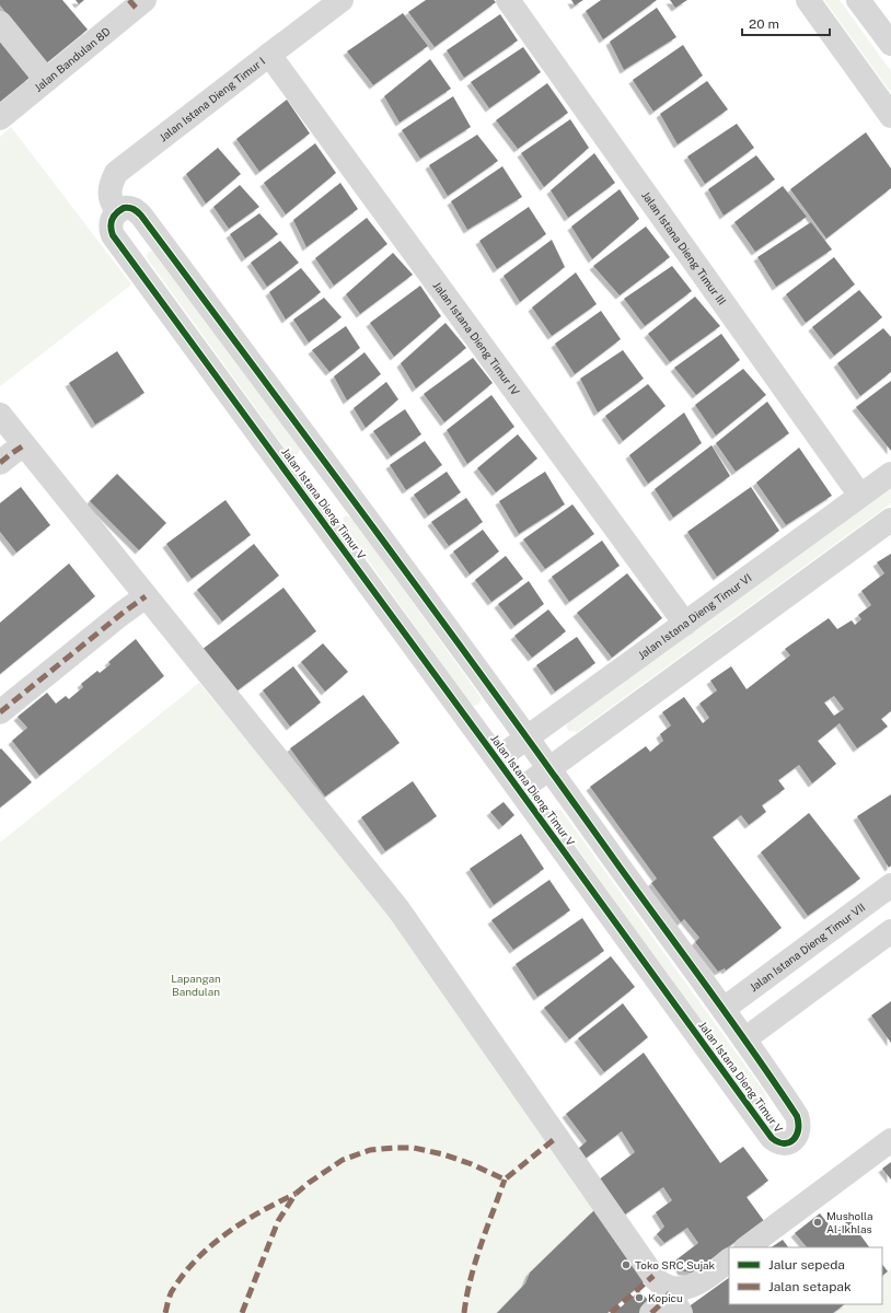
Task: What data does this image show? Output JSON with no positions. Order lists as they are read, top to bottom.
{
  "streets": {
    "street": [
      "Jalan Bandulan 8D",
      "Jalan Istana Dieng Timur I",
      "Jalan Istana Dieng Timur III",
      "Jalan Istana Dieng Timur IV",
      "Jalan Istana Dieng Timur V",
      "Jalan Istana Dieng Timur VI",
      "Jalan Istana Dieng Timur VII"
    ]
  },
  "crossings": [
    ["Jalan Istana Dieng Timur I", "Jalan Istana Dieng Timur IV"],
    ["Jalan Istana Dieng Timur I", "Jalan Istana Dieng Timur V"],
    ["Jalan Istana Dieng Timur III", "Jalan Istana Dieng Timur VI"],
    ["Jalan Istana Dieng Timur IV", "Jalan Istana Dieng Timur VI"],
    ["Jalan Istana Dieng Timur V", "Jalan Istana Dieng Timur VI"],
    ["Jalan Istana Dieng Timur V", "Jalan Istana Dieng Timur VII"]
  ],
  "parks": ["Lapangan Bandulan"],
  "places": ["Musholla Al-Ikhlas", "Toko SRC Sujak", "Kopicu"],
  "legend": ["Jalur sepeda", "Jalan setapak"],
  "scale_bar": "20 m"
}
